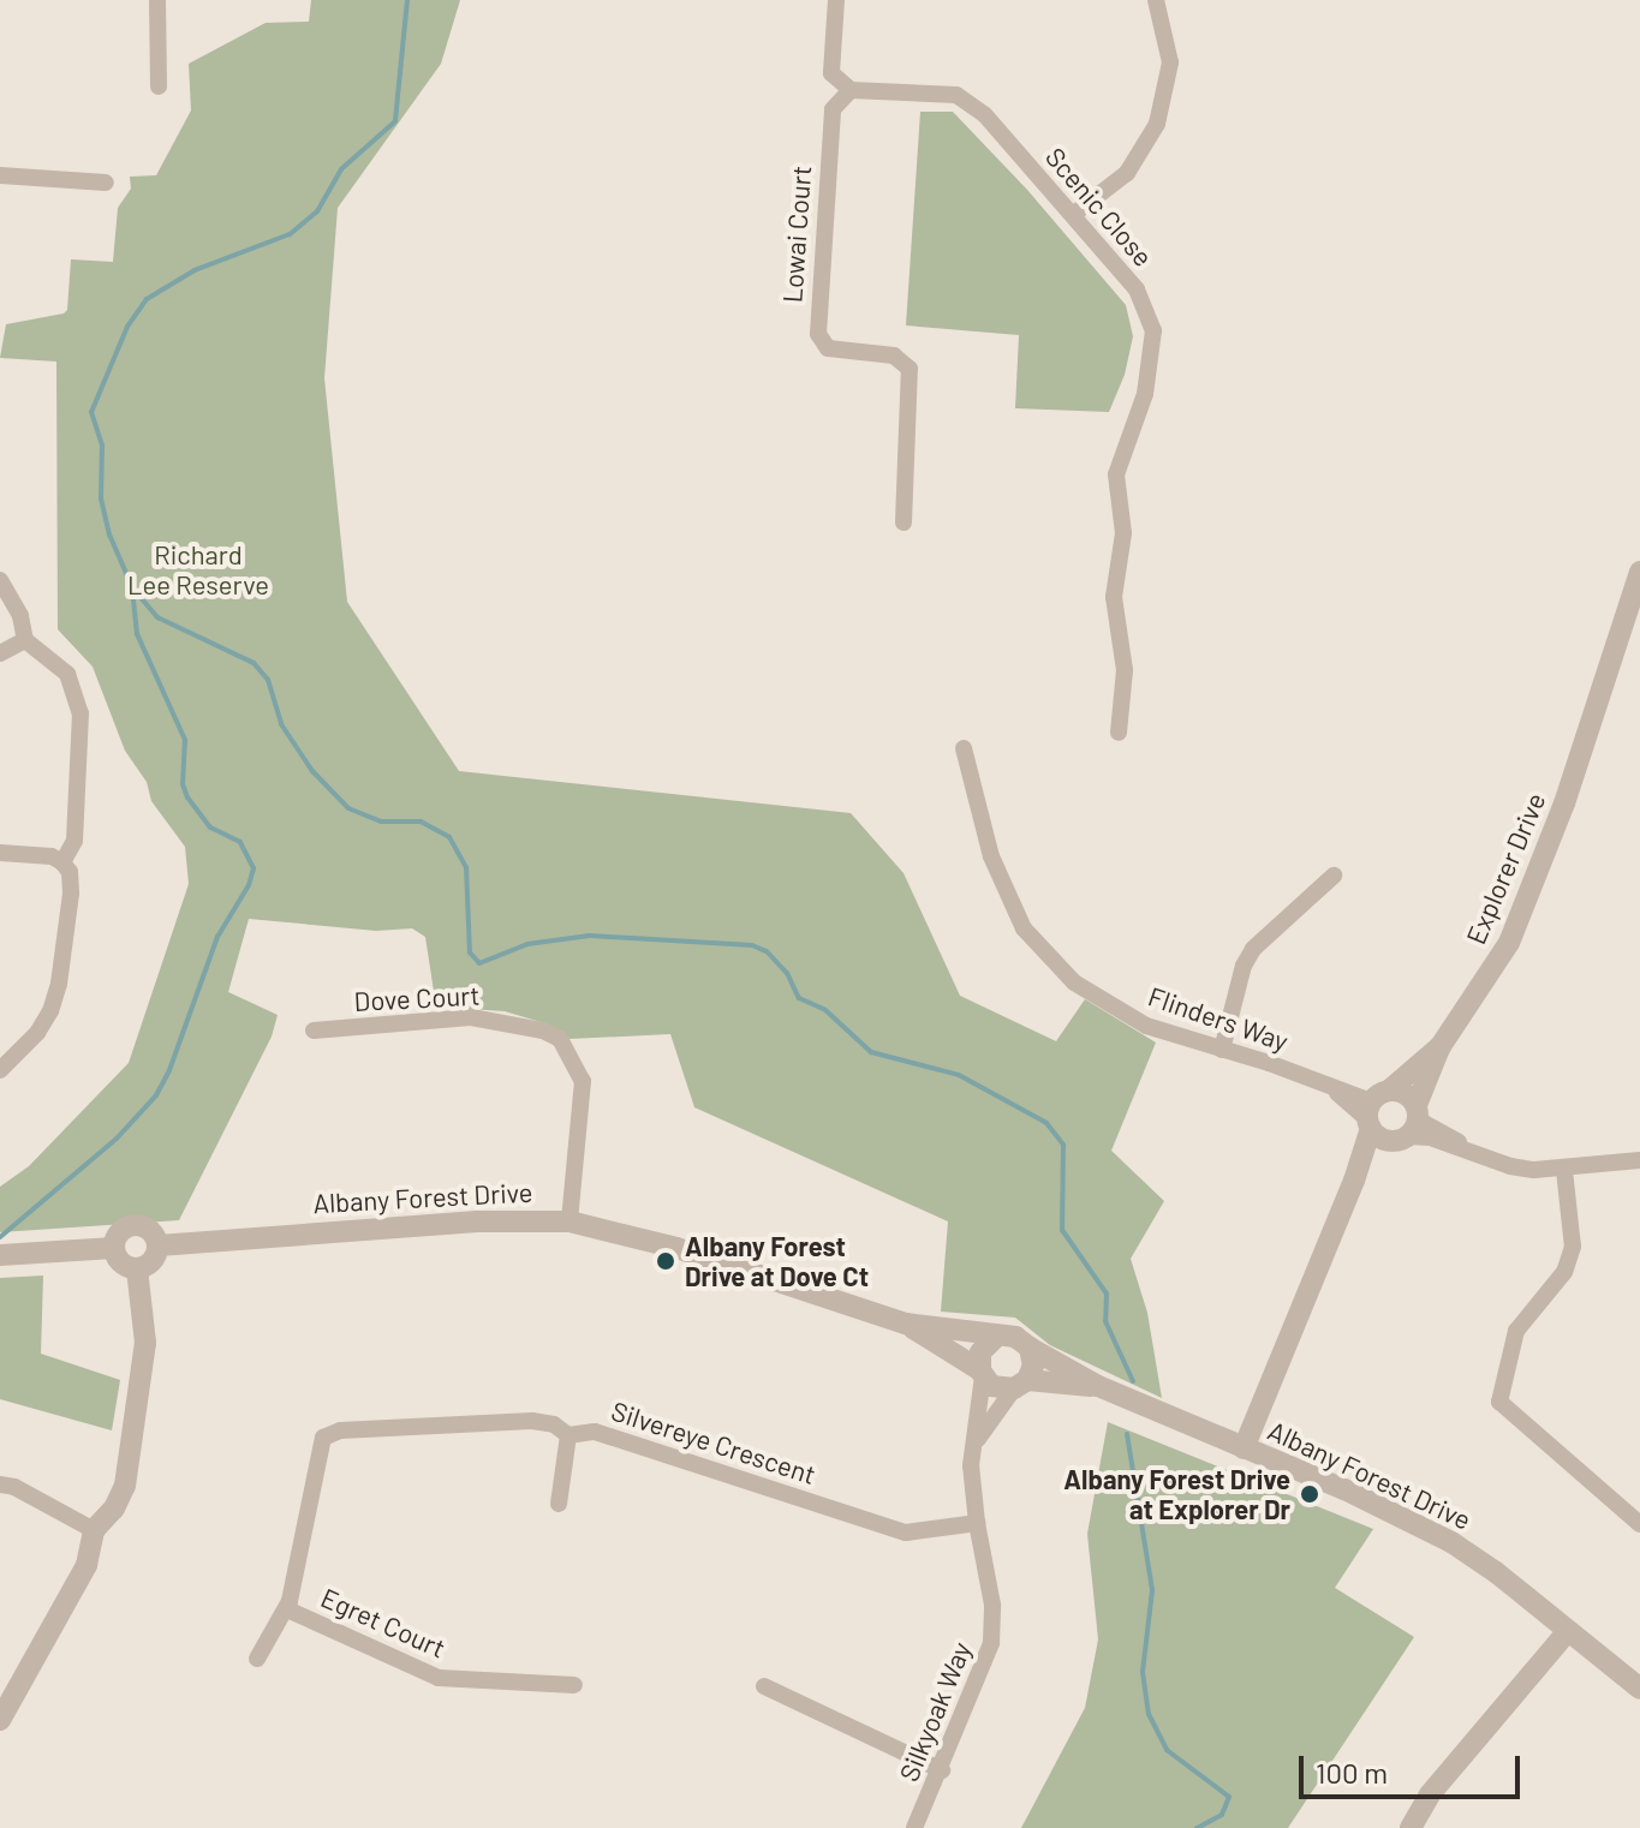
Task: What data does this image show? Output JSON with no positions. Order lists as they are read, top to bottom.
{
  "streets": {
    "street": [
      "Scenic Close",
      "Lowai Court",
      "Explorer Drive",
      "Dove Court",
      "Flinders Way",
      "Albany Forest Drive",
      "Silvereye Crescent",
      "Egret Court",
      "Silkyoak Way"
    ]
  },
  "crossings": [
    ["Scenic Close", "Lowai Court"],
    ["Explorer Drive", "Flinders Way"],
    ["Explorer Drive", "Albany Forest Drive"],
    ["Dove Court", "Albany Forest Drive"],
    ["Albany Forest Drive", "Silkyoak Way"],
    ["Silvereye Crescent", "Egret Court"],
    ["Silvereye Crescent", "Silkyoak Way"]
  ],
  "parks": ["Richard Lee Reserve"],
  "places": ["Albany Forest Drive at Dove Ct", "Albany Forest Drive at Explorer Dr"],
  "scale_bar": "100 m"
}
